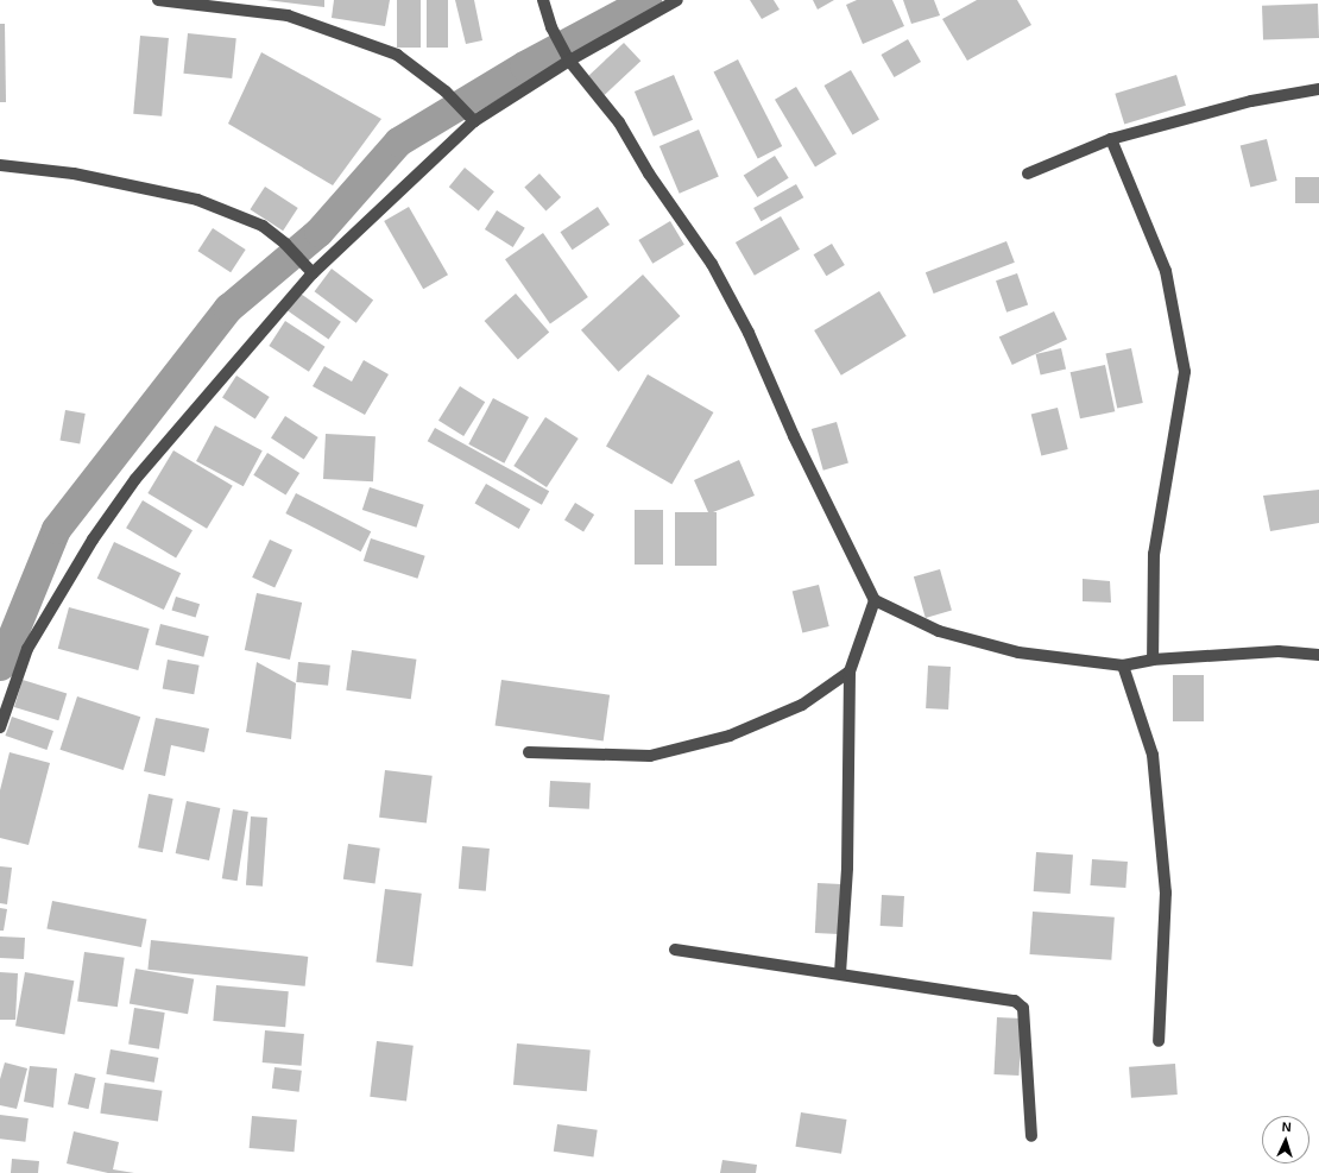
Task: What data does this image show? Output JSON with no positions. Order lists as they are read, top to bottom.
{
  "north": "top"
}
